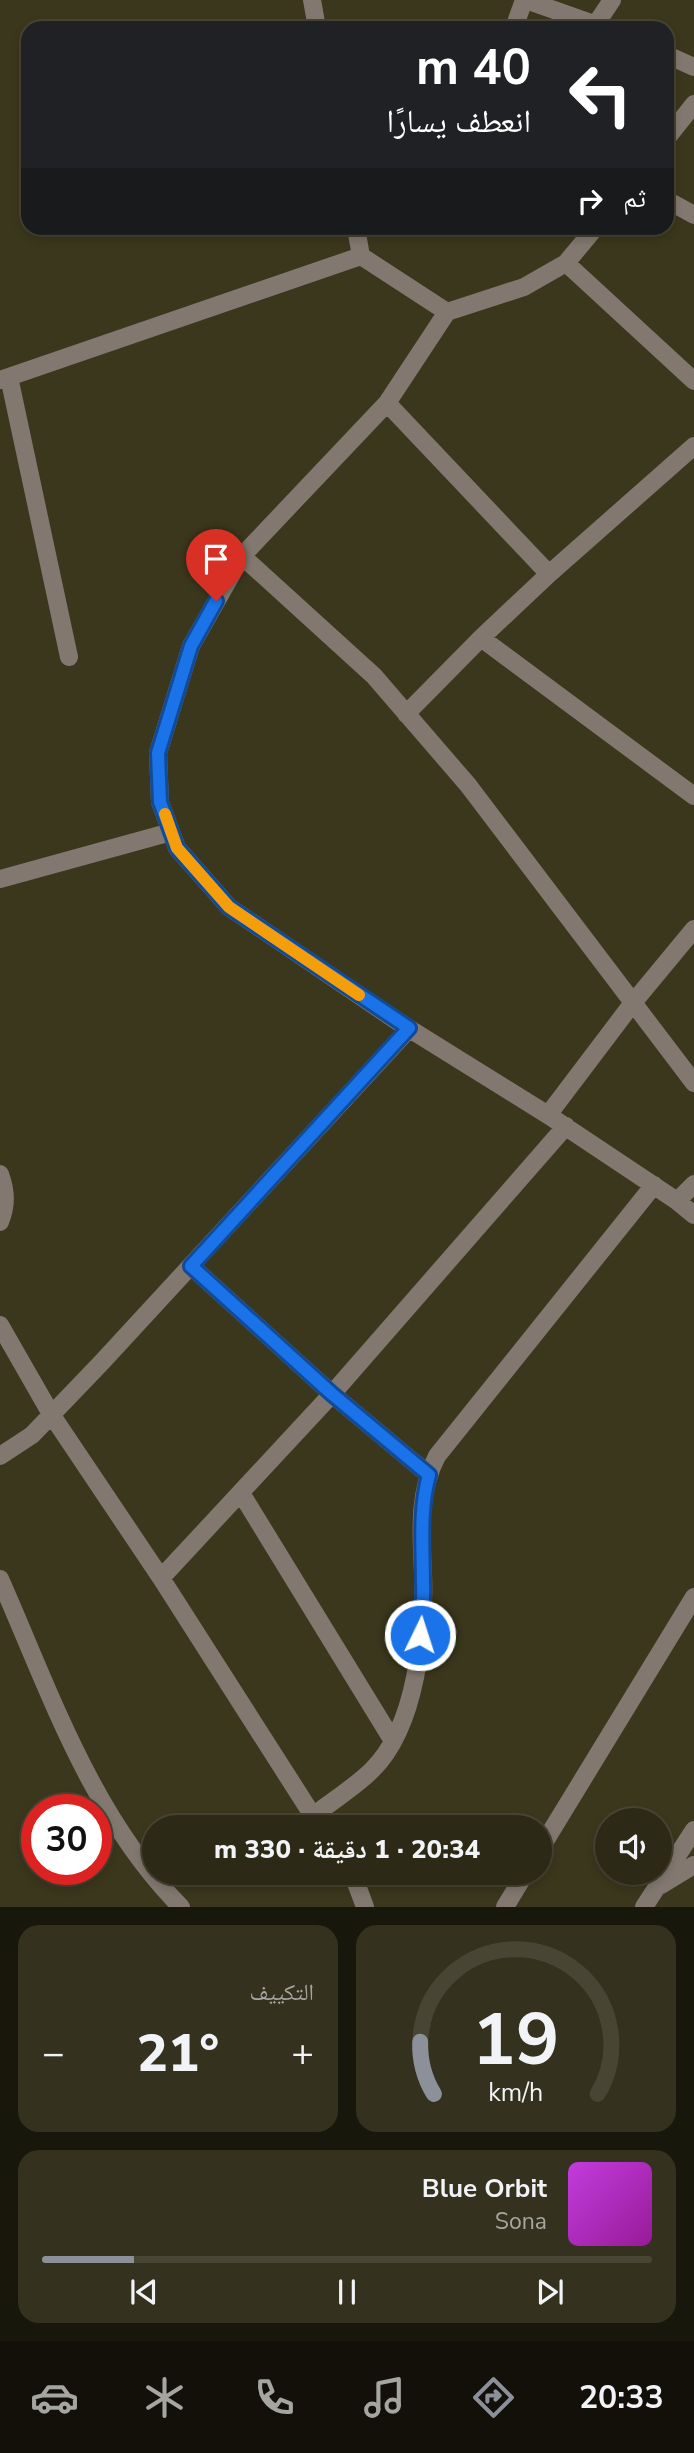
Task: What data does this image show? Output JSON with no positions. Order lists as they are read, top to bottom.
{
  "page": {
    "turn": ["40 m", "انعطف يسارًا"],
    "then": "ثم",
    "limit": "30",
    "trip": "20:34 · 1 دقيقة · 330 m",
    "tile": "التكييف",
    "heat": ["−", "21°", "+"],
    "song": ["Blue Orbit", "Sona"],
    "tabs": "20:33",
    "gauge": ["19", "km/h"]
  }
}
